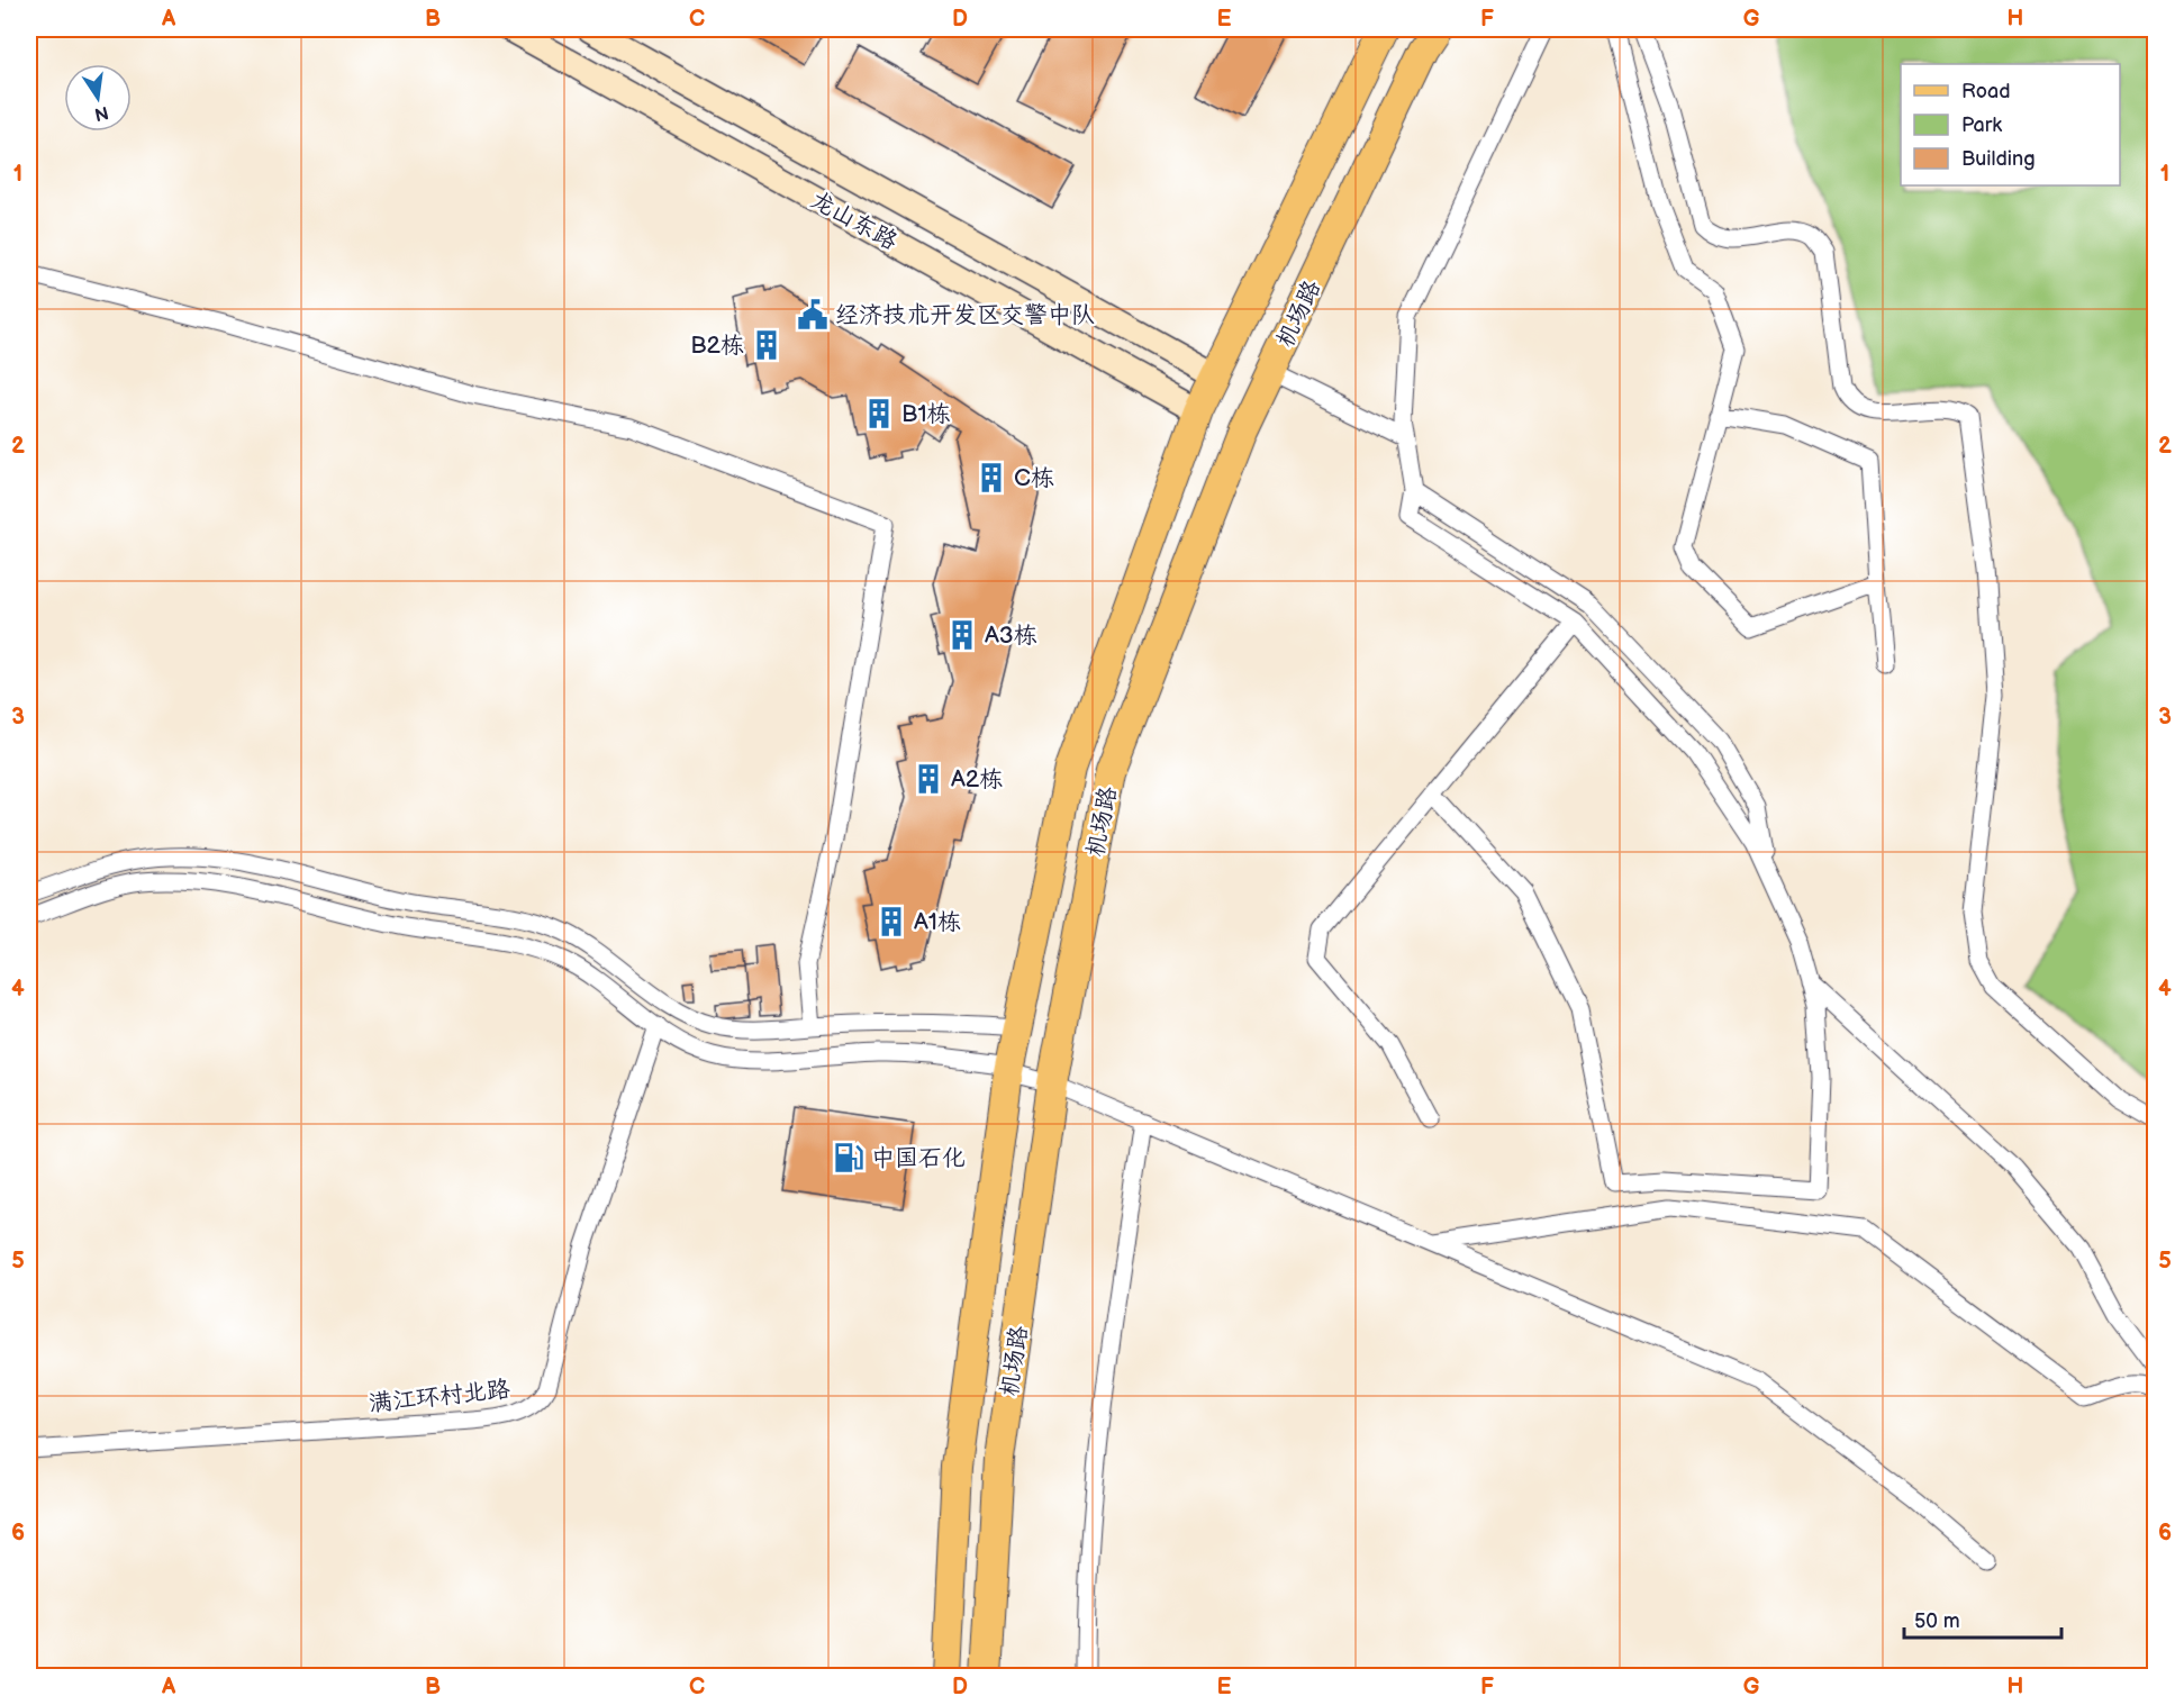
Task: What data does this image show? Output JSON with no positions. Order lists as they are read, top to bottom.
{
  "streets": {
    "main road": ["龙山东路", "机场路"],
    "street": ["满江环村北路"]
  },
  "crossings": [
    ["龙山东路", "机场路"]
  ],
  "places": {
    "public building": ["经济技术开发区交警中队"],
    "building": [
      "B2栋",
      "B1栋",
      "C栋",
      "A3栋",
      "A2栋",
      "A1栋"
    ],
    "fuel station": ["中国石化"]
  },
  "legend": ["Road", "Park", "Building"],
  "scale_bar": "50 m",
  "north": "bottom",
  "grid": {
    "columns": [
      "A",
      "B",
      "C",
      "D",
      "E",
      "F",
      "G",
      "H"
    ],
    "rows": [
      "1",
      "2",
      "3",
      "4",
      "5",
      "6"
    ]
  }
}
